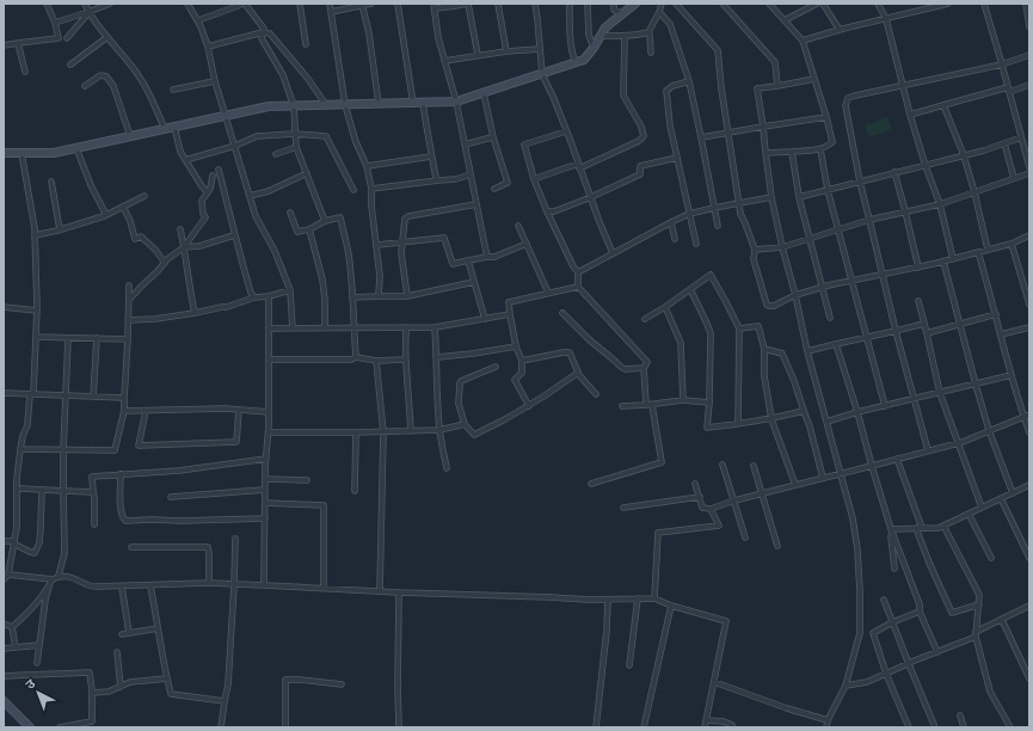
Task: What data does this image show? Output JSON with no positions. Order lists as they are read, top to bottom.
{
  "north": "top left"
}
